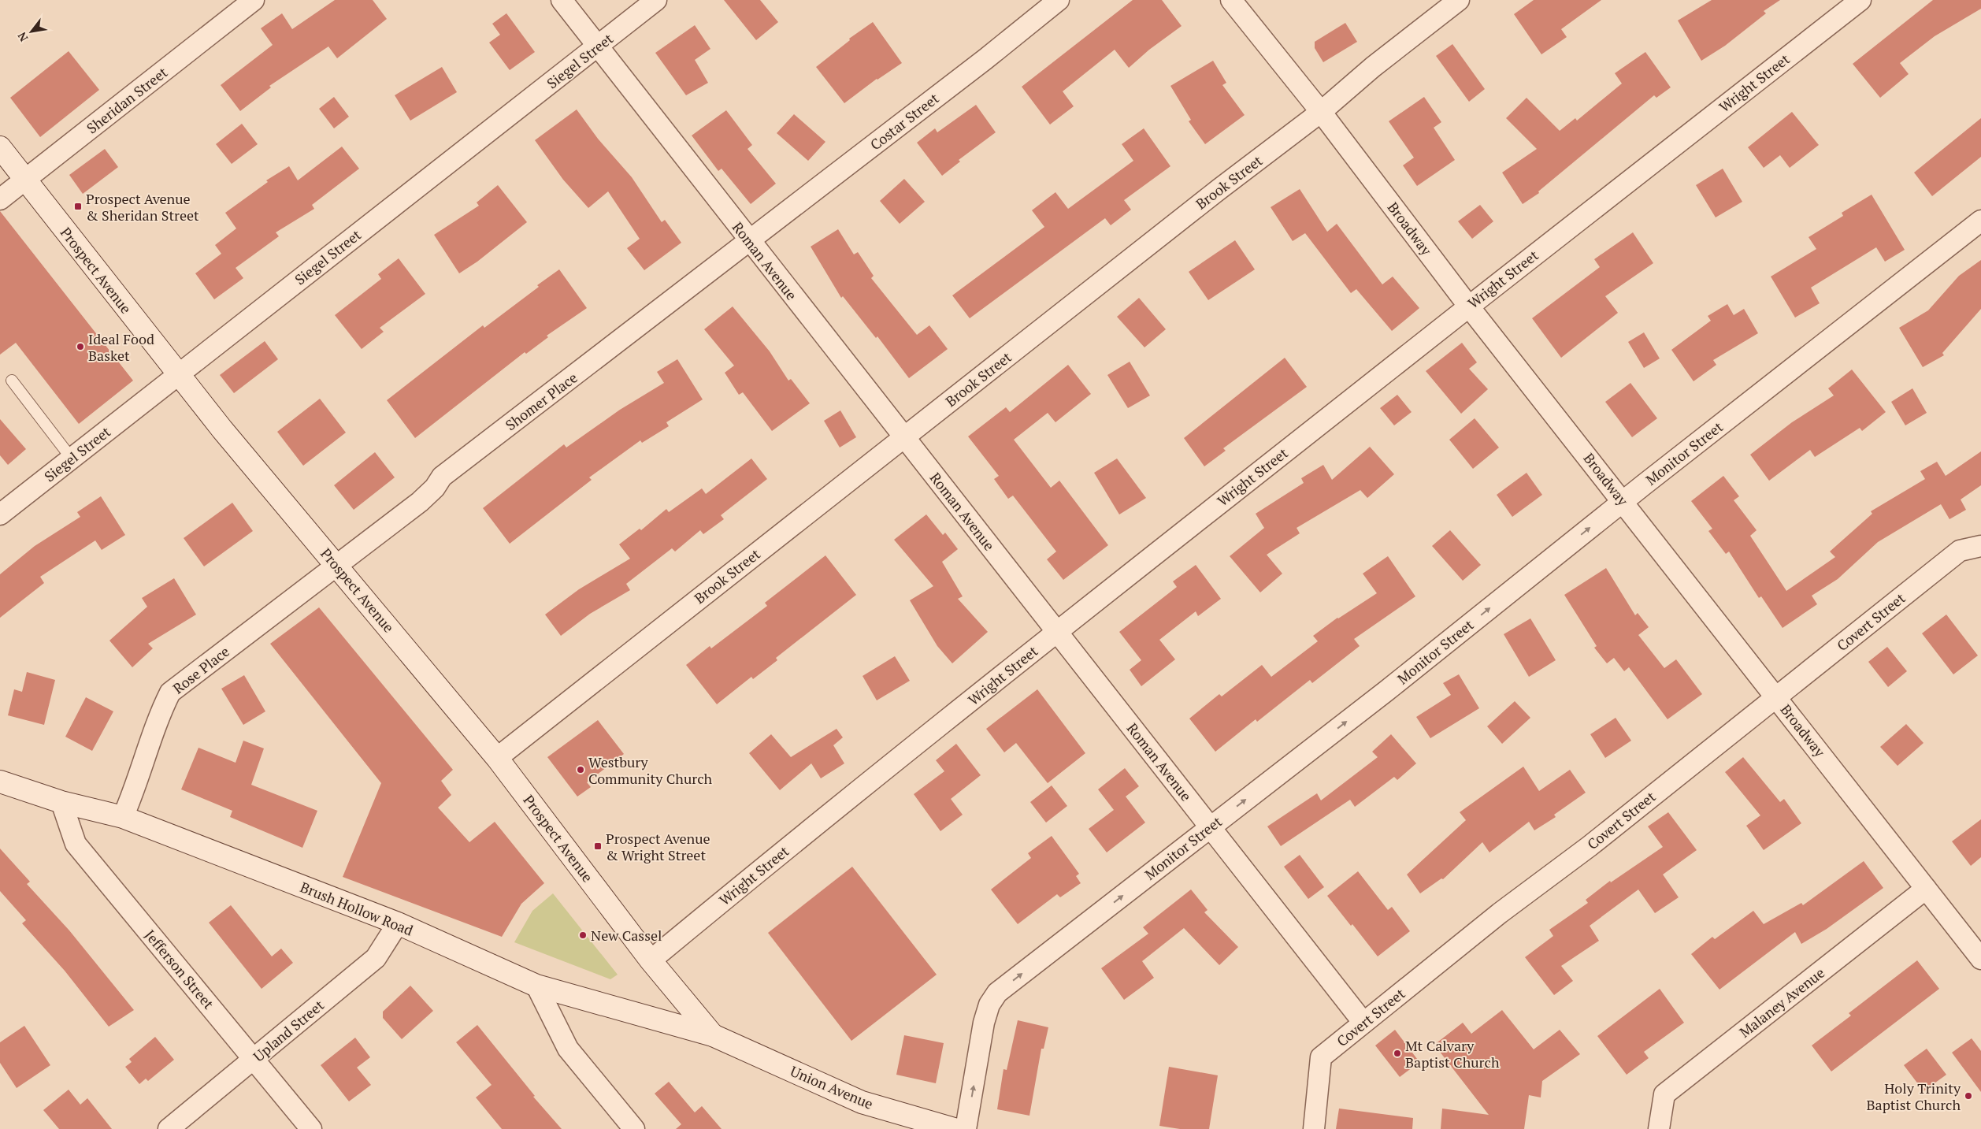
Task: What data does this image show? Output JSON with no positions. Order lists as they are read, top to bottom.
{
  "streets": {
    "main road": ["Prospect Avenue", "Brush Hollow Road", "Union Avenue"],
    "street": [
      "Siegel Street",
      "Wright Street",
      "Sheridan Street",
      "Costar Street",
      "Brook Street",
      "Broadway",
      "Roman Avenue",
      "Shomer Place",
      "Monitor Street",
      "Covert Street",
      "Rose Place",
      "Jefferson Street",
      "Malaney Avenue",
      "Upland Street"
    ]
  },
  "crossings": [
    ["Siegel Street", "Roman Avenue"],
    ["Siegel Street", "Prospect Avenue"],
    ["Wright Street", "Broadway"],
    ["Wright Street", "Roman Avenue"],
    ["Wright Street", "Prospect Avenue"],
    ["Sheridan Street", "Prospect Avenue"],
    ["Costar Street", "Roman Avenue"],
    ["Costar Street", "Shomer Place"],
    ["Brook Street", "Broadway"],
    ["Brook Street", "Roman Avenue"],
    ["Brook Street", "Prospect Avenue"],
    ["Broadway", "Monitor Street"],
    ["Broadway", "Covert Street"],
    ["Broadway", "Malaney Avenue"],
    ["Roman Avenue", "Shomer Place"],
    ["Roman Avenue", "Monitor Street"],
    ["Roman Avenue", "Covert Street"],
    ["Prospect Avenue", "Shomer Place"],
    ["Prospect Avenue", "Rose Place"],
    ["Prospect Avenue", "Brush Hollow Road"],
    ["Prospect Avenue", "Union Avenue"],
    ["Shomer Place", "Rose Place"],
    ["Rose Place", "Brush Hollow Road"],
    ["Brush Hollow Road", "Jefferson Street"],
    ["Brush Hollow Road", "Upland Street"],
    ["Brush Hollow Road", "Union Avenue"],
    ["Jefferson Street", "Upland Street"]
  ],
  "one_way": ["Monitor Street"],
  "places": {
    "transit": ["Prospect Avenue & Sheridan Street", "Prospect Avenue & Wright Street"],
    "other": [
      "Ideal Food Basket",
      "Westbury Community Church",
      "New Cassel",
      "Mt Calvary Baptist Church",
      "Holy Trinity Baptist Church"
    ]
  },
  "north": "bottom left"
}
